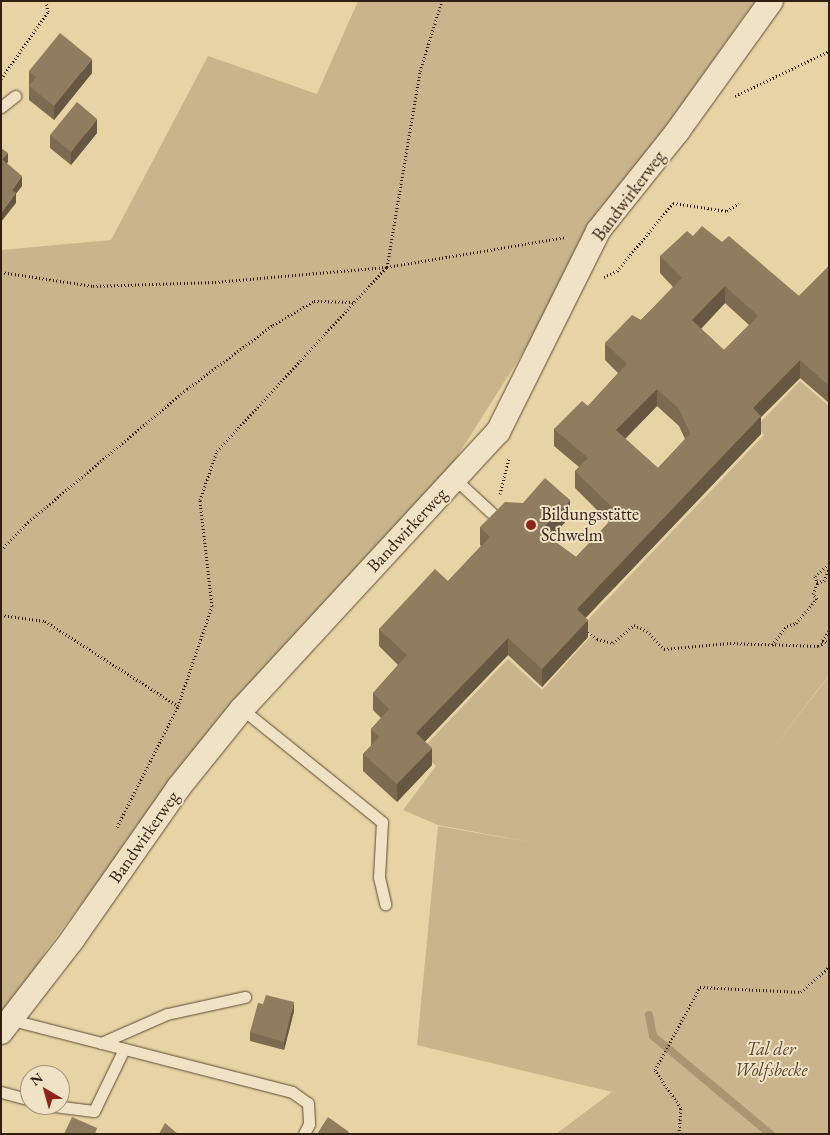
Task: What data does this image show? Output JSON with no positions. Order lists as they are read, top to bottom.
{
  "streets": {
    "street": ["Bandwirkerweg"]
  },
  "parks": ["Tal der Wolfsbecke"],
  "places": ["Bildungsstätte Schwelm"],
  "north": "top left"
}
